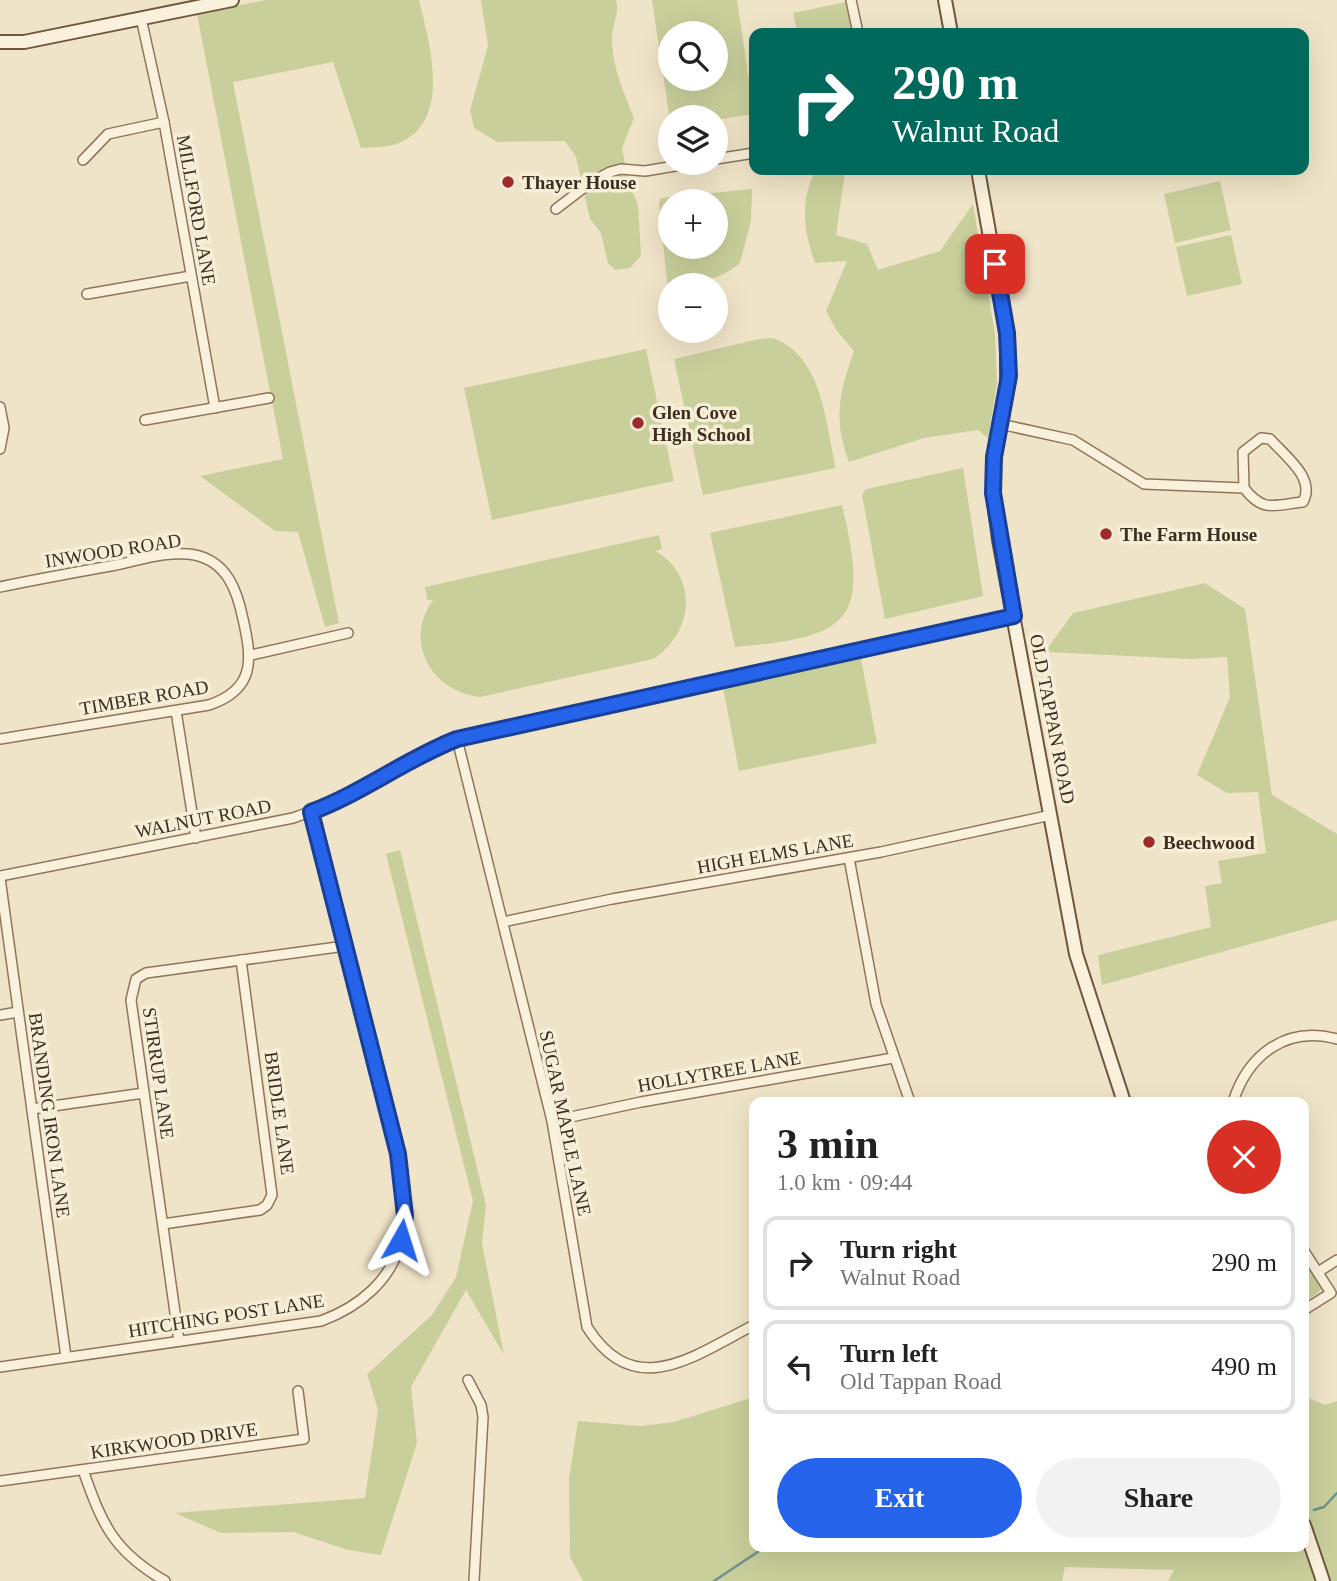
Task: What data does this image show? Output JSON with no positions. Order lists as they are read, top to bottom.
{
  "streets": {
    "street": [
      "MILLFORD LANE",
      "INWOOD ROAD",
      "TIMBER ROAD",
      "OLD TAPPAN ROAD",
      "WALNUT ROAD",
      "HIGH ELMS LANE",
      "HOLLYTREE LANE",
      "STIRRUP LANE",
      "BRIDLE LANE",
      "BRANDING IRON LANE",
      "SUGAR MAPLE LANE",
      "HITCHING POST LANE",
      "KIRKWOOD DRIVE"
    ]
  },
  "crossings": [
    ["INWOOD ROAD", "TIMBER ROAD"],
    ["OLD TAPPAN ROAD", "WALNUT ROAD"],
    ["OLD TAPPAN ROAD", "HIGH ELMS LANE"],
    ["WALNUT ROAD", "BRANDING IRON LANE"],
    ["WALNUT ROAD", "SUGAR MAPLE LANE"],
    ["WALNUT ROAD", "HITCHING POST LANE"],
    ["HIGH ELMS LANE", "SUGAR MAPLE LANE"],
    ["HOLLYTREE LANE", "SUGAR MAPLE LANE"],
    ["STIRRUP LANE", "BRIDLE LANE"],
    ["STIRRUP LANE", "HITCHING POST LANE"],
    ["BRANDING IRON LANE", "HITCHING POST LANE"]
  ],
  "places": [
    "Thayer House",
    "Glen Cove High School",
    "The Farm House",
    "Beechwood"
  ],
  "page": {
    "map_buttons": ["+", "−"],
    "turn": ["290 m", "Walnut Road"],
    "heading": ["3 min", "1.0 km · 09:44"],
    "list": [
      {
        "name": "Turn right",
        "note": "Walnut Road",
        "value": "290 m"
      },
      {
        "name": "Turn left",
        "note": "Old Tappan Road",
        "value": "490 m"
      }
    ],
    "buttons": ["Exit", "Share"]
  }
}
